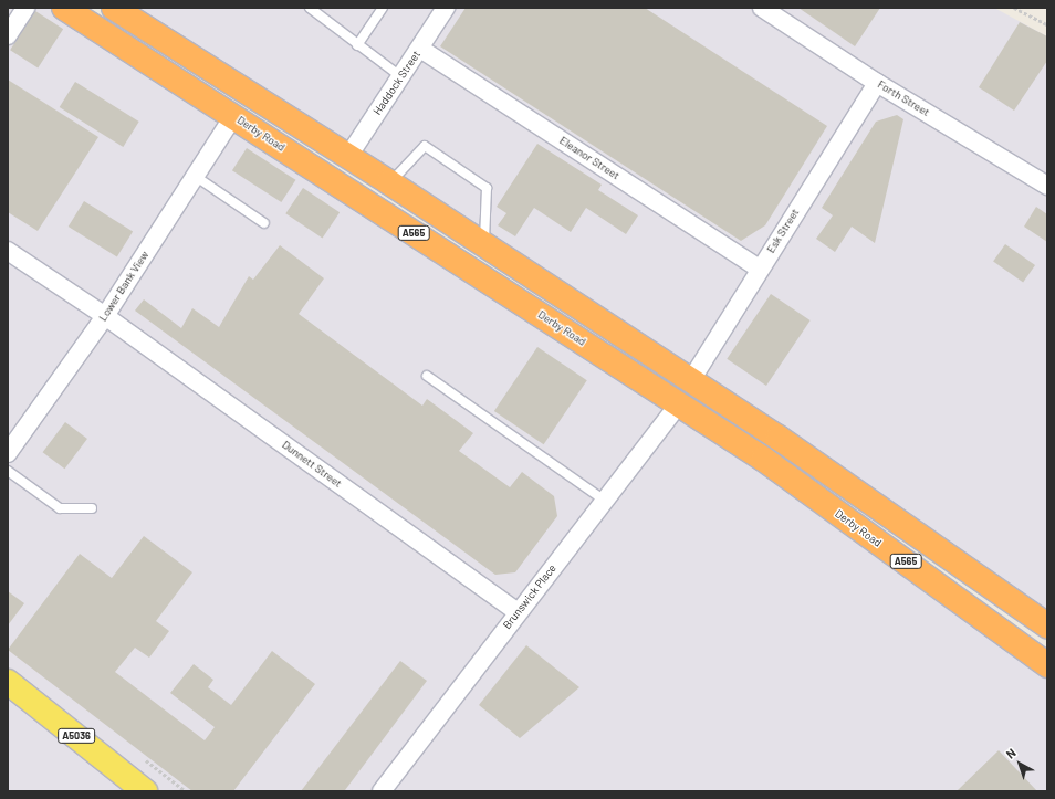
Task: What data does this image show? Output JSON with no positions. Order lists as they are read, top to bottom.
{
  "streets": {
    "highway": ["Derby Road", "A565"],
    "main road": ["A5036"],
    "street": [
      "Haddock Street",
      "Forth Street",
      "Eleanor Street",
      "Esk Street",
      "Lower Bank View",
      "Dunnett Street",
      "Brunswick Place"
    ]
  },
  "crossings": [
    ["Haddock Street", "Eleanor Street"],
    ["Haddock Street", "A565"],
    ["Forth Street", "Esk Street"],
    ["Derby Road", "Lower Bank View"],
    ["Derby Road", "Brunswick Place"],
    ["Eleanor Street", "Esk Street"],
    ["Esk Street", "A565"],
    ["Lower Bank View", "Dunnett Street"],
    ["Dunnett Street", "Brunswick Place"]
  ],
  "north": "top left"
}
